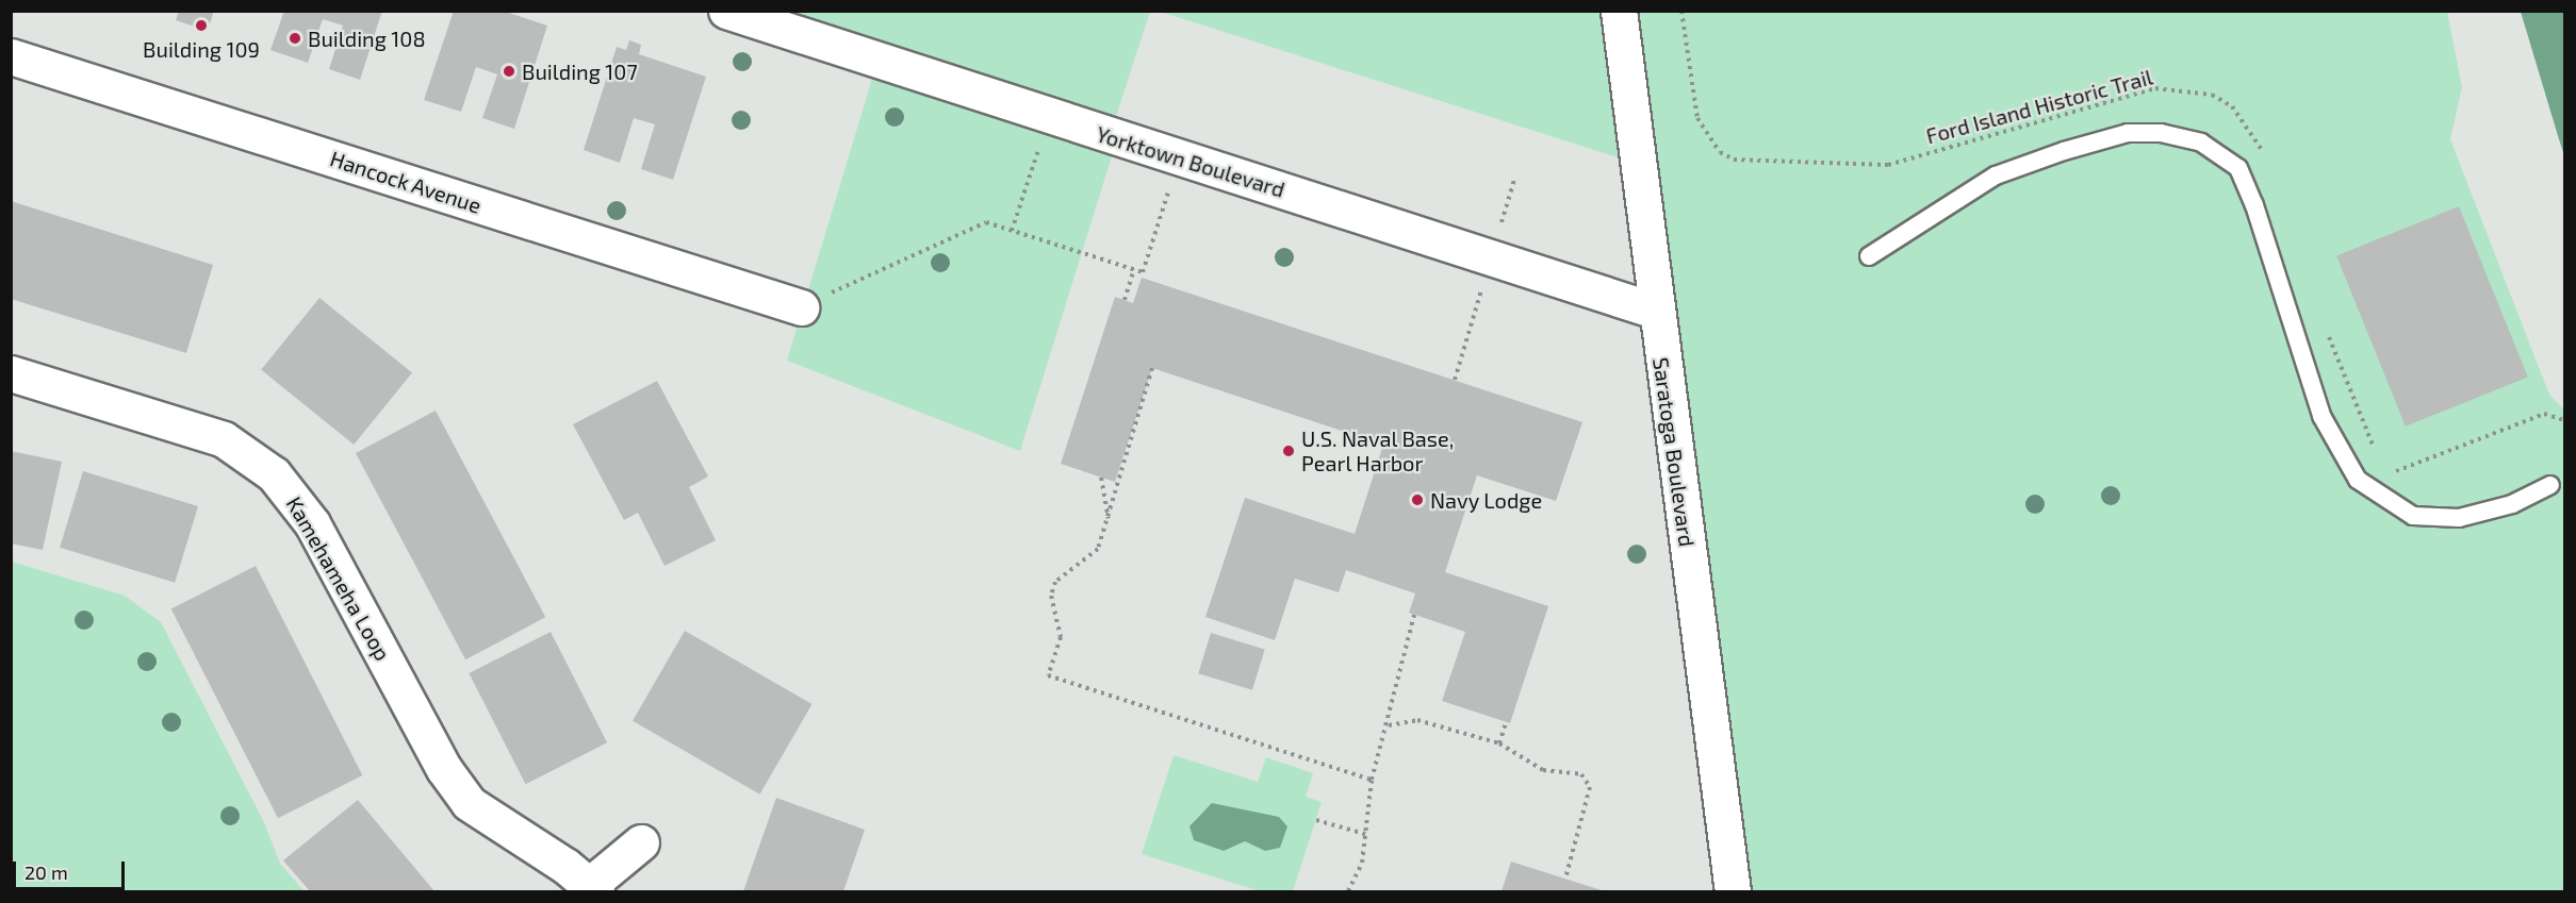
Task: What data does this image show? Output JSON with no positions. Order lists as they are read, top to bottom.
{
  "streets": {
    "street": [
      "Yorktown Boulevard",
      "Hancock Avenue",
      "Saratoga Boulevard",
      "Kamehameha Loop"
    ],
    "path": ["Ford Island Historic Trail"]
  },
  "crossings": [
    ["Yorktown Boulevard", "Saratoga Boulevard"]
  ],
  "places": [
    "Building 109",
    "Building 108",
    "Building 107",
    "U.S. Naval Base, Pearl Harbor",
    "Navy Lodge"
  ],
  "scale_bar": "20 m"
}
